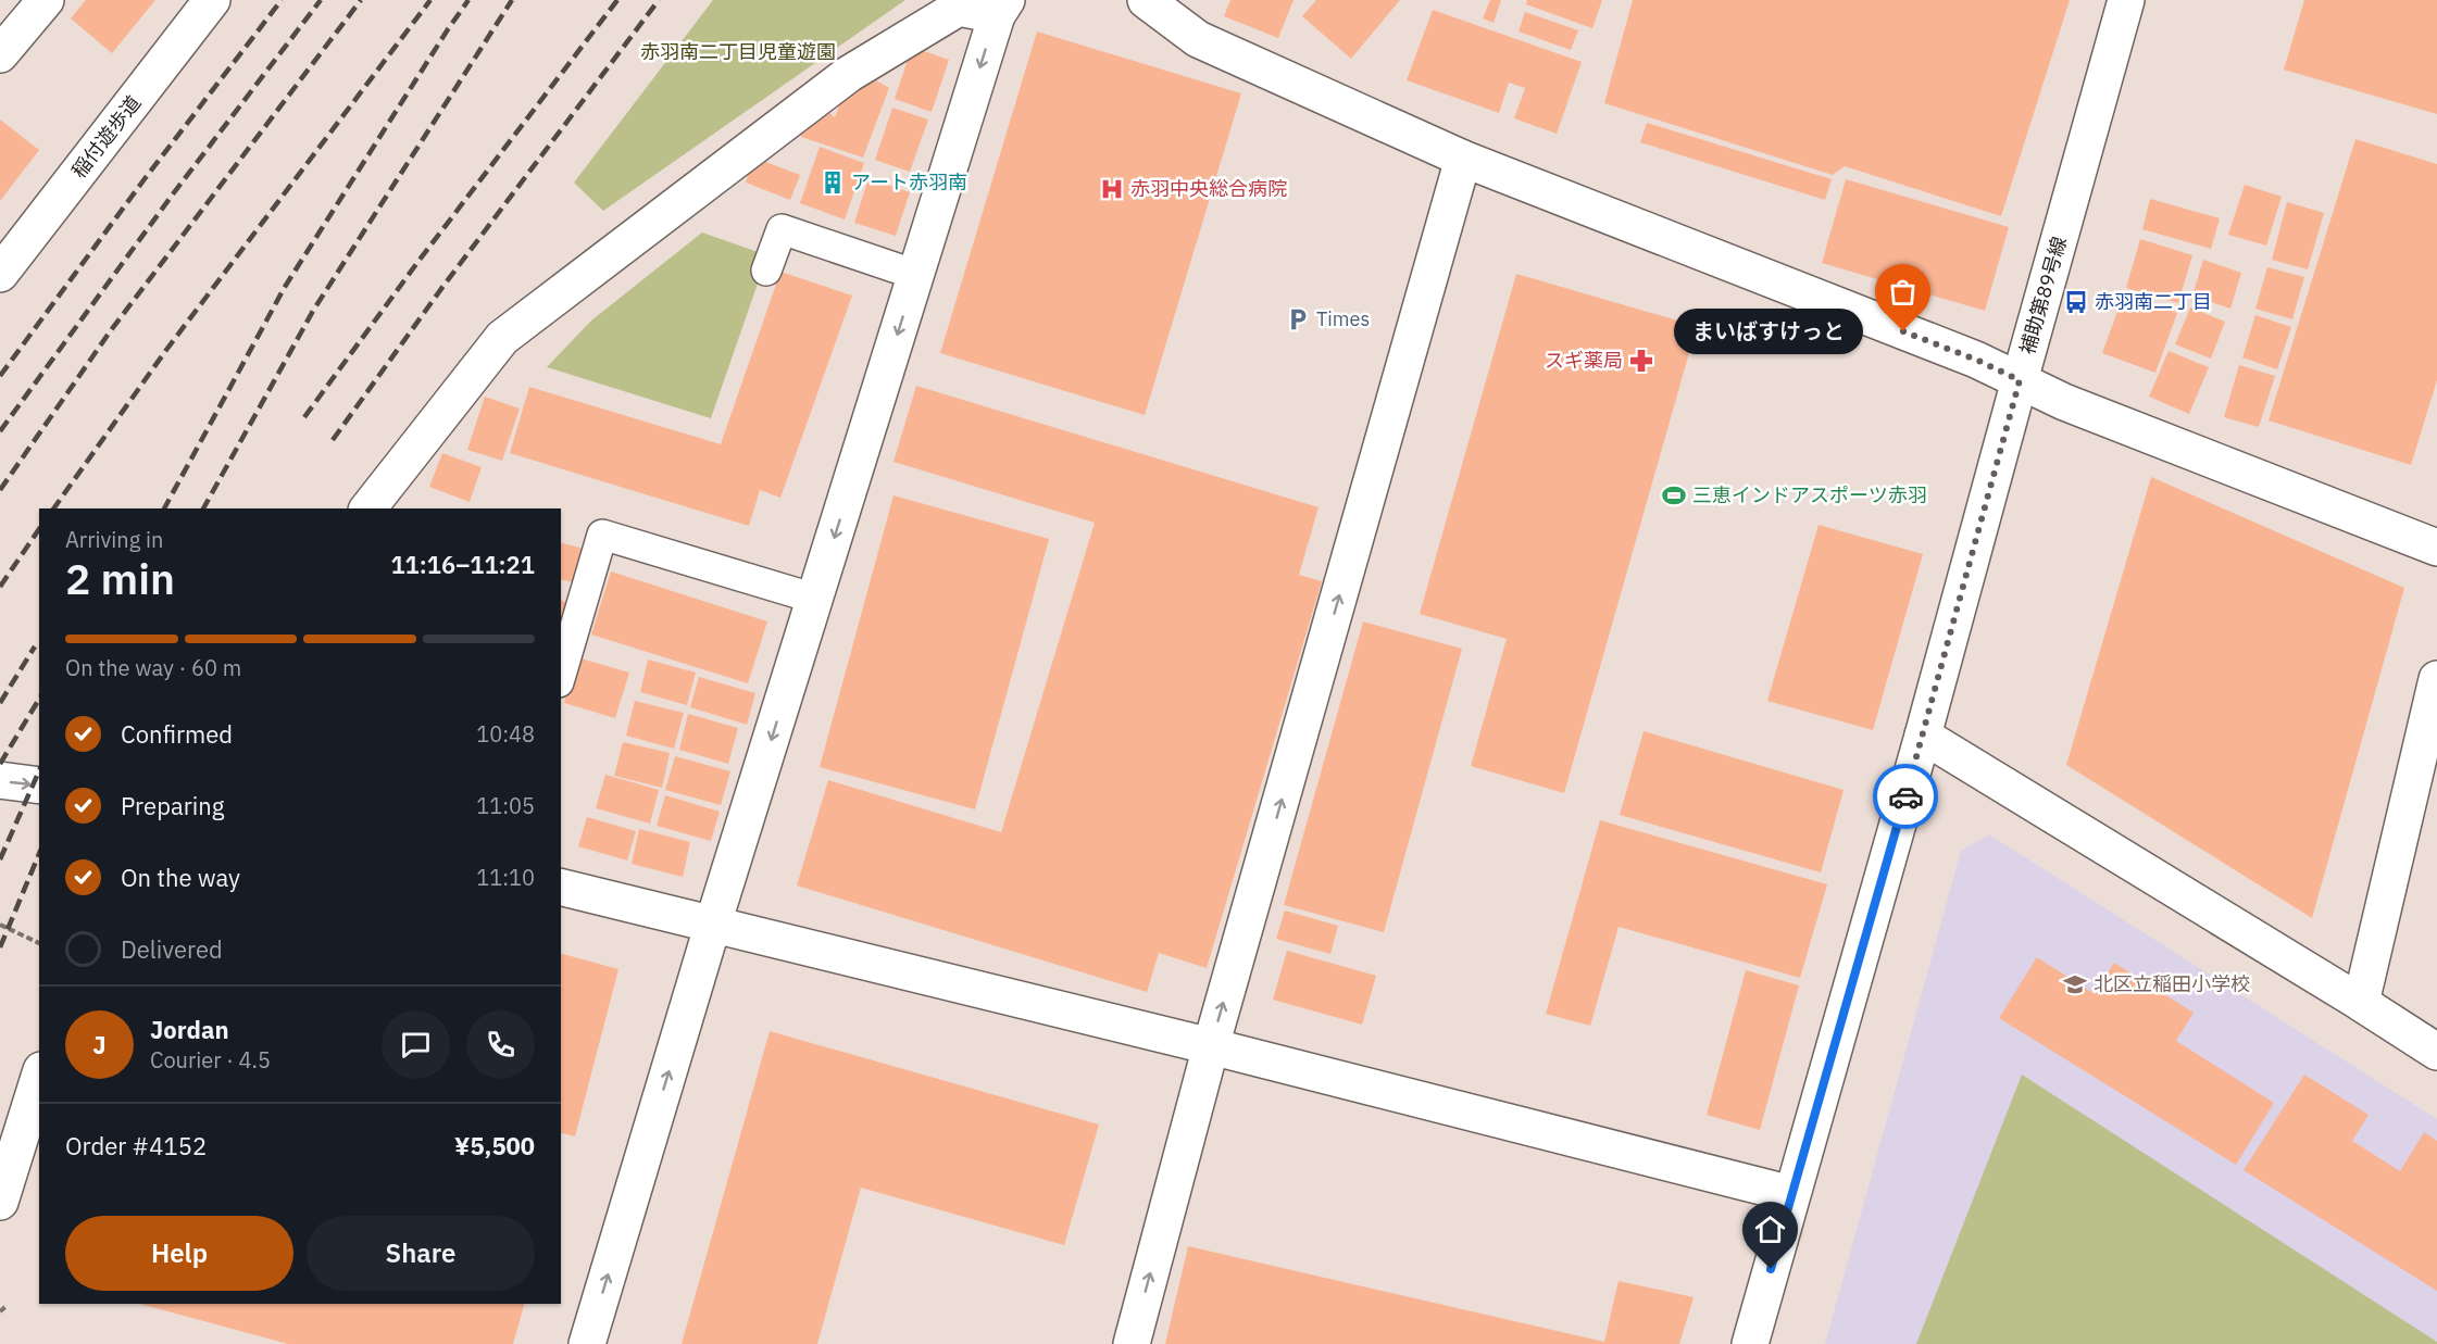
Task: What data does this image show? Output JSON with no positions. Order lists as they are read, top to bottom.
{
  "streets": {
    "street": ["稲付遊歩道", "補助第89号線"]
  },
  "parks": ["赤羽南二丁目児童遊園"],
  "places": {
    "building": ["アート赤羽南"],
    "hospital": ["赤羽中央総合病院"],
    "bus stop": ["赤羽南二丁目"],
    "parking": ["Times"],
    "other": ["まいばすけっと"],
    "pharmacy": ["スギ薬局"],
    "sports": ["三恵インドアスポーツ赤羽"],
    "school or university": ["北区立稲田小学校"]
  },
  "page": {
    "bubble": "まいばすけっと",
    "heading": ["2 min", "Arriving in", "11:16–11:21"],
    "panel": [
      "Jordan",
      "Courier · 4.5",
      "Order #4152",
      "¥5,500"
    ],
    "bar": "On the way · 60 m",
    "list": [
      ["Confirmed", "10:48"],
      ["Preparing", "11:05"],
      ["On the way", "11:10"],
      "Delivered"
    ],
    "round": "J",
    "buttons": ["Help", "Share"]
  }
}
